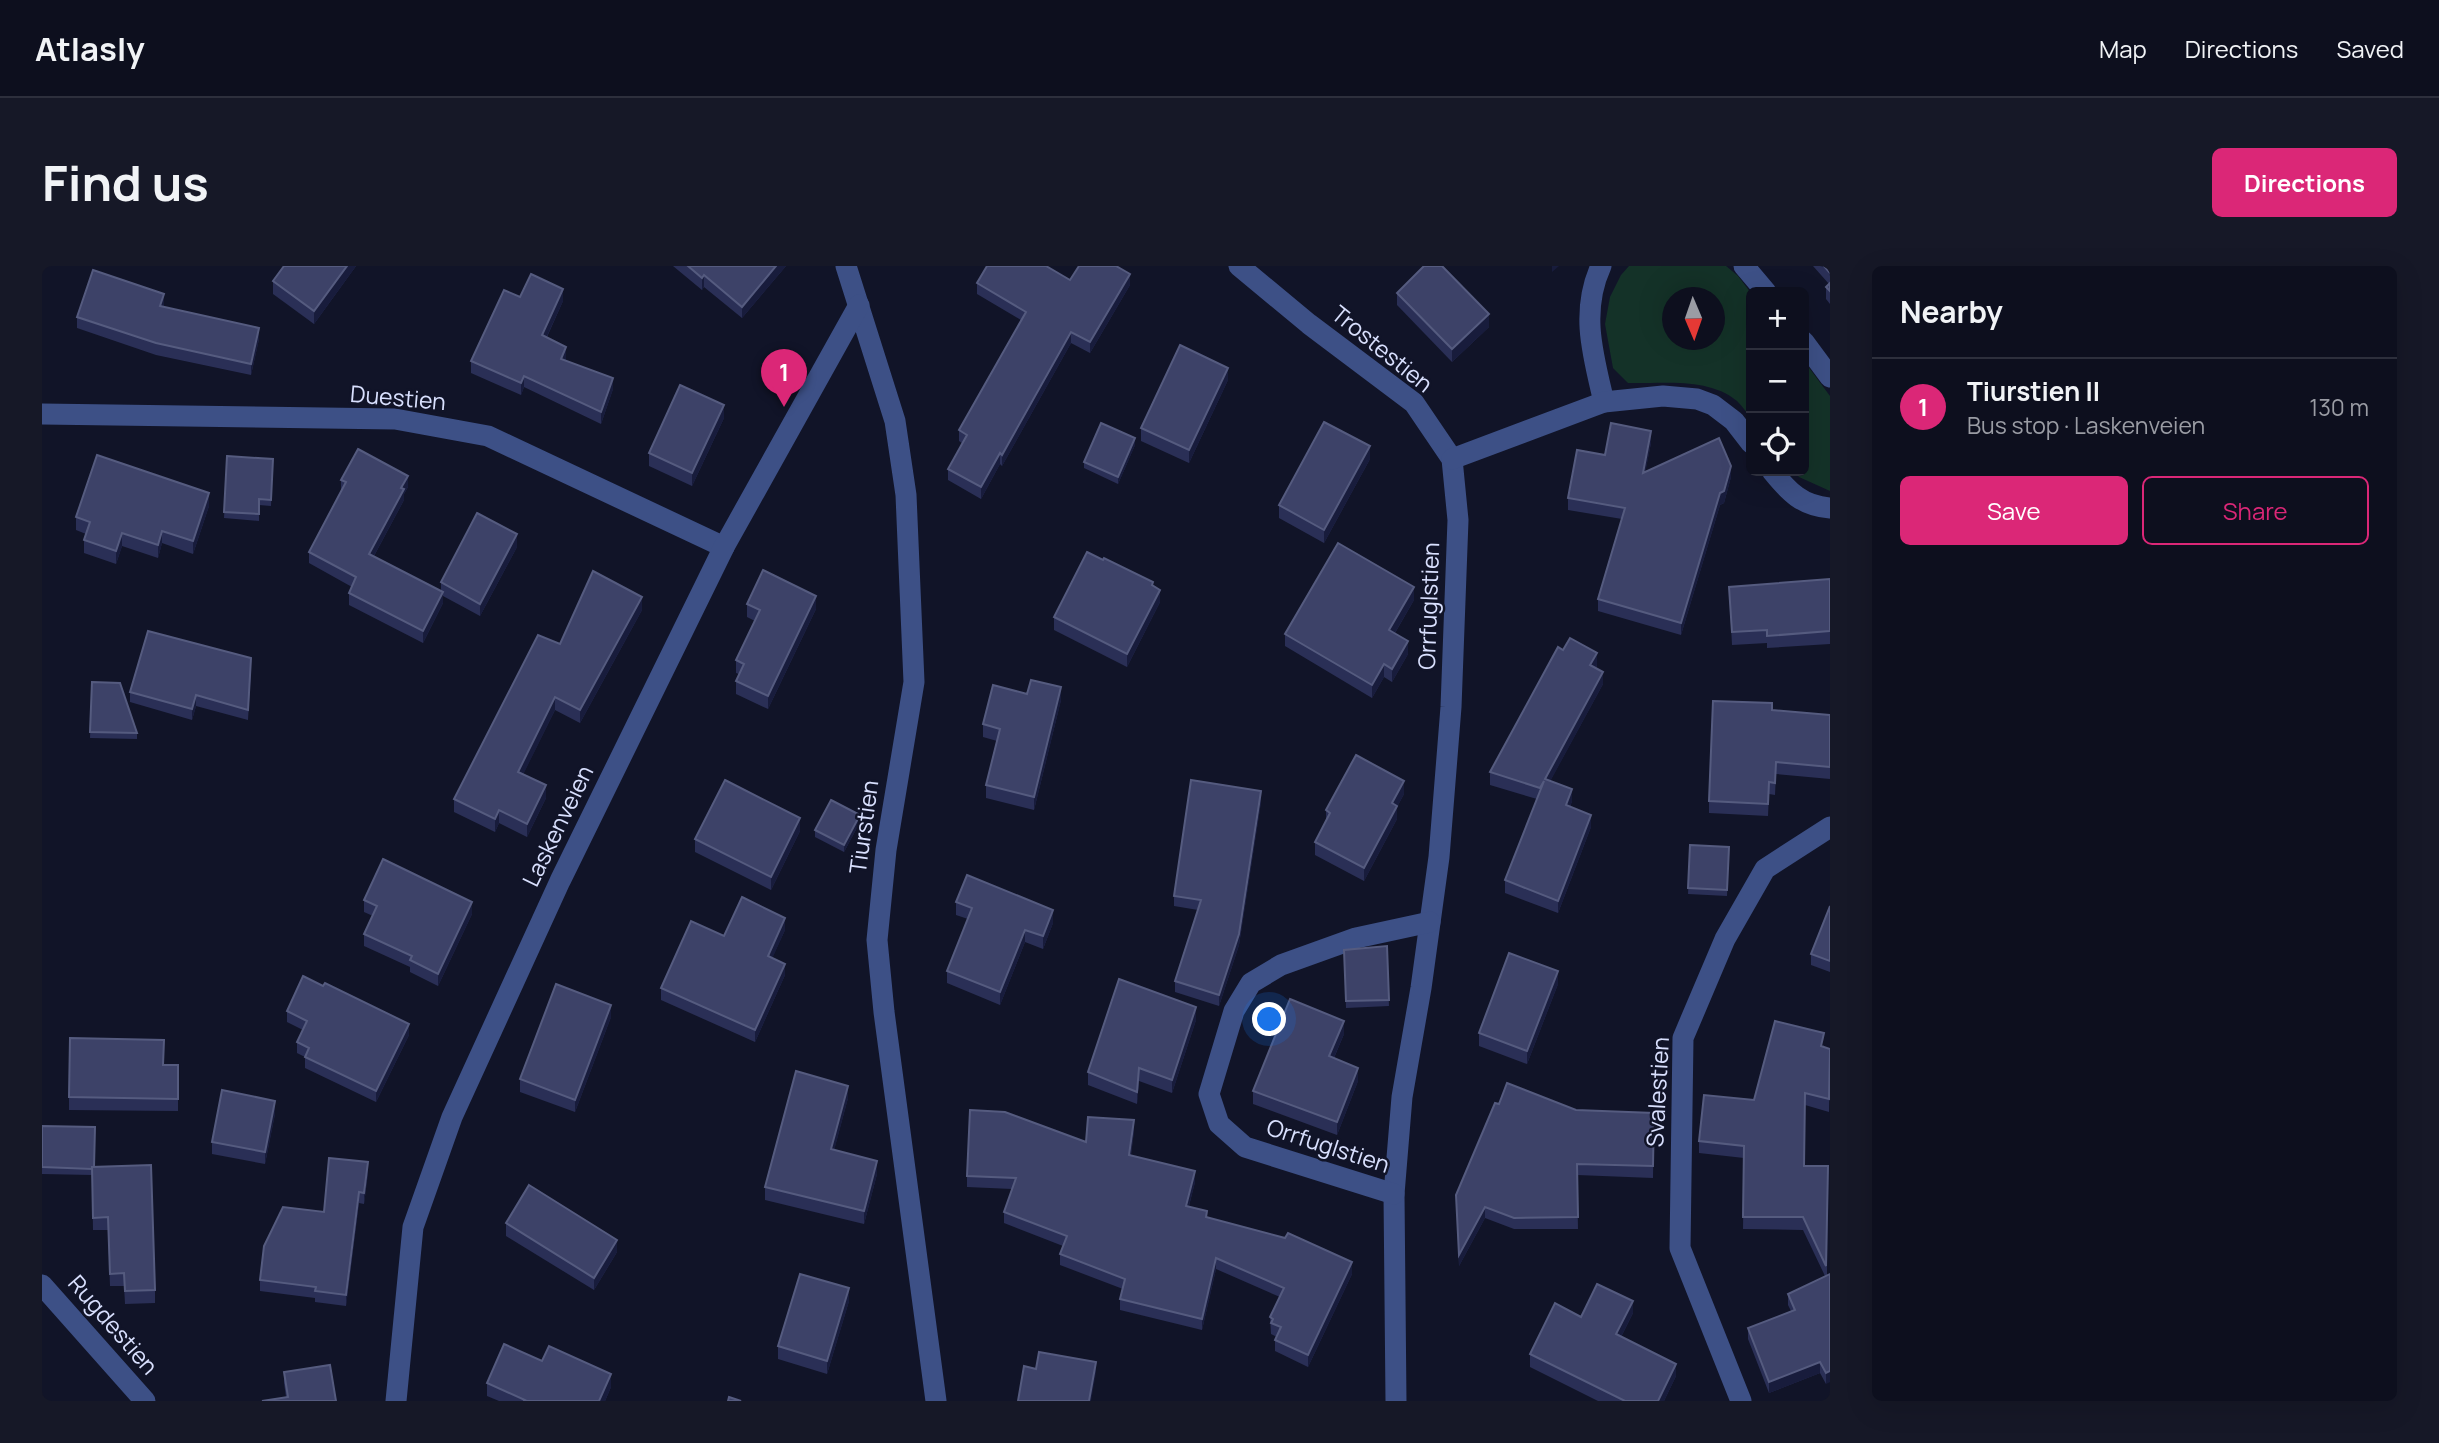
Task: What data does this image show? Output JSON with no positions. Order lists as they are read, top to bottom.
{
  "streets": {
    "street": [
      "Trostestien",
      "Duestien",
      "Orrfuglstien",
      "Laskenveien",
      "Tiurstien",
      "Svalestien",
      "Rugdestien"
    ]
  },
  "crossings": [
    ["Trostestien", "Orrfuglstien"],
    ["Duestien", "Laskenveien"],
    ["Laskenveien", "Tiurstien"]
  ],
  "north": "bottom",
  "page": {
    "header": "Atlasly",
    "nav": ["Map", "Directions", "Saved"],
    "buttons": [
      "Directions",
      ["Save", "Share"]
    ],
    "title": "Find us",
    "heading": "Nearby",
    "map_buttons": ["+", "−"],
    "pins": "1",
    "list": [
      {
        "mark": "1",
        "name": "Tiurstien II",
        "note": "Bus stop · Laskenveien",
        "value": "130 m"
      }
    ]
  }
}
